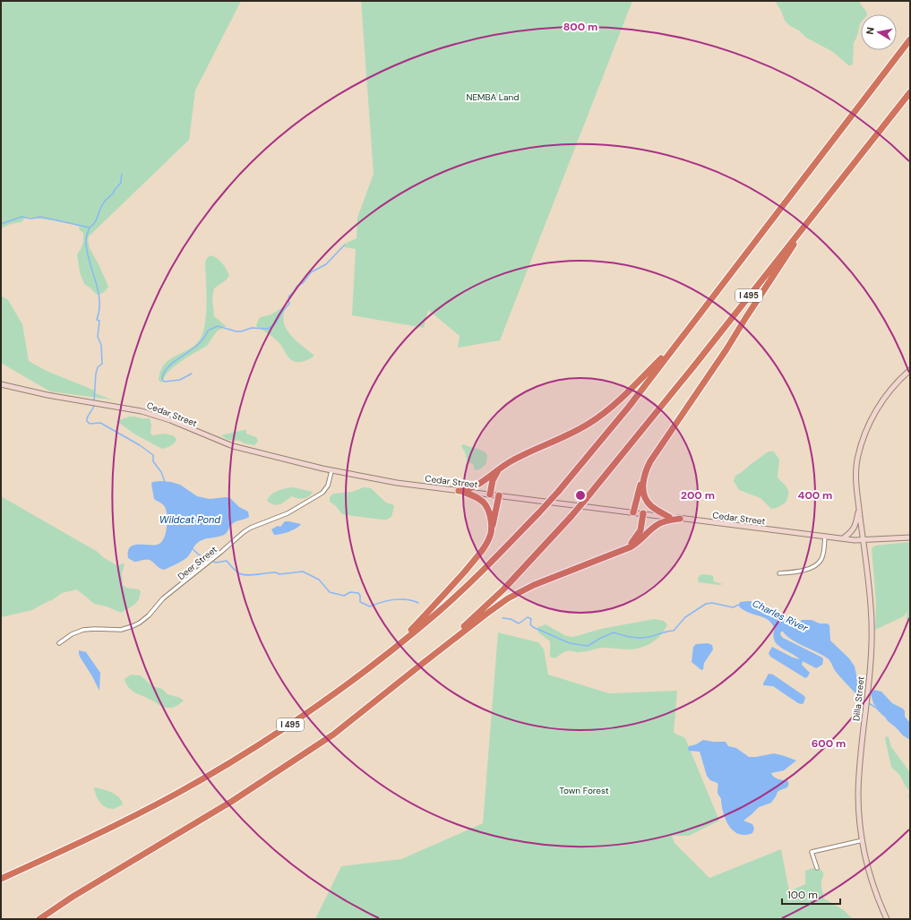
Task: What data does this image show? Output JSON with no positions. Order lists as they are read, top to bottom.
{
  "streets": {
    "highway": ["I 495"],
    "main road": ["Cedar Street", "Dilla Street"],
    "street": ["Deer Street"]
  },
  "crossings": [
    ["Cedar Street", "Deer Street"],
    ["Cedar Street", "Dilla Street"]
  ],
  "water": ["Wildcat Pond", "Charles River"],
  "parks": ["NEMBA Land", "Town Forest"],
  "scale_bar": "100 m",
  "north": "left",
  "rings": [
    "800 m",
    "200 m",
    "400 m",
    "600 m"
  ]
}
